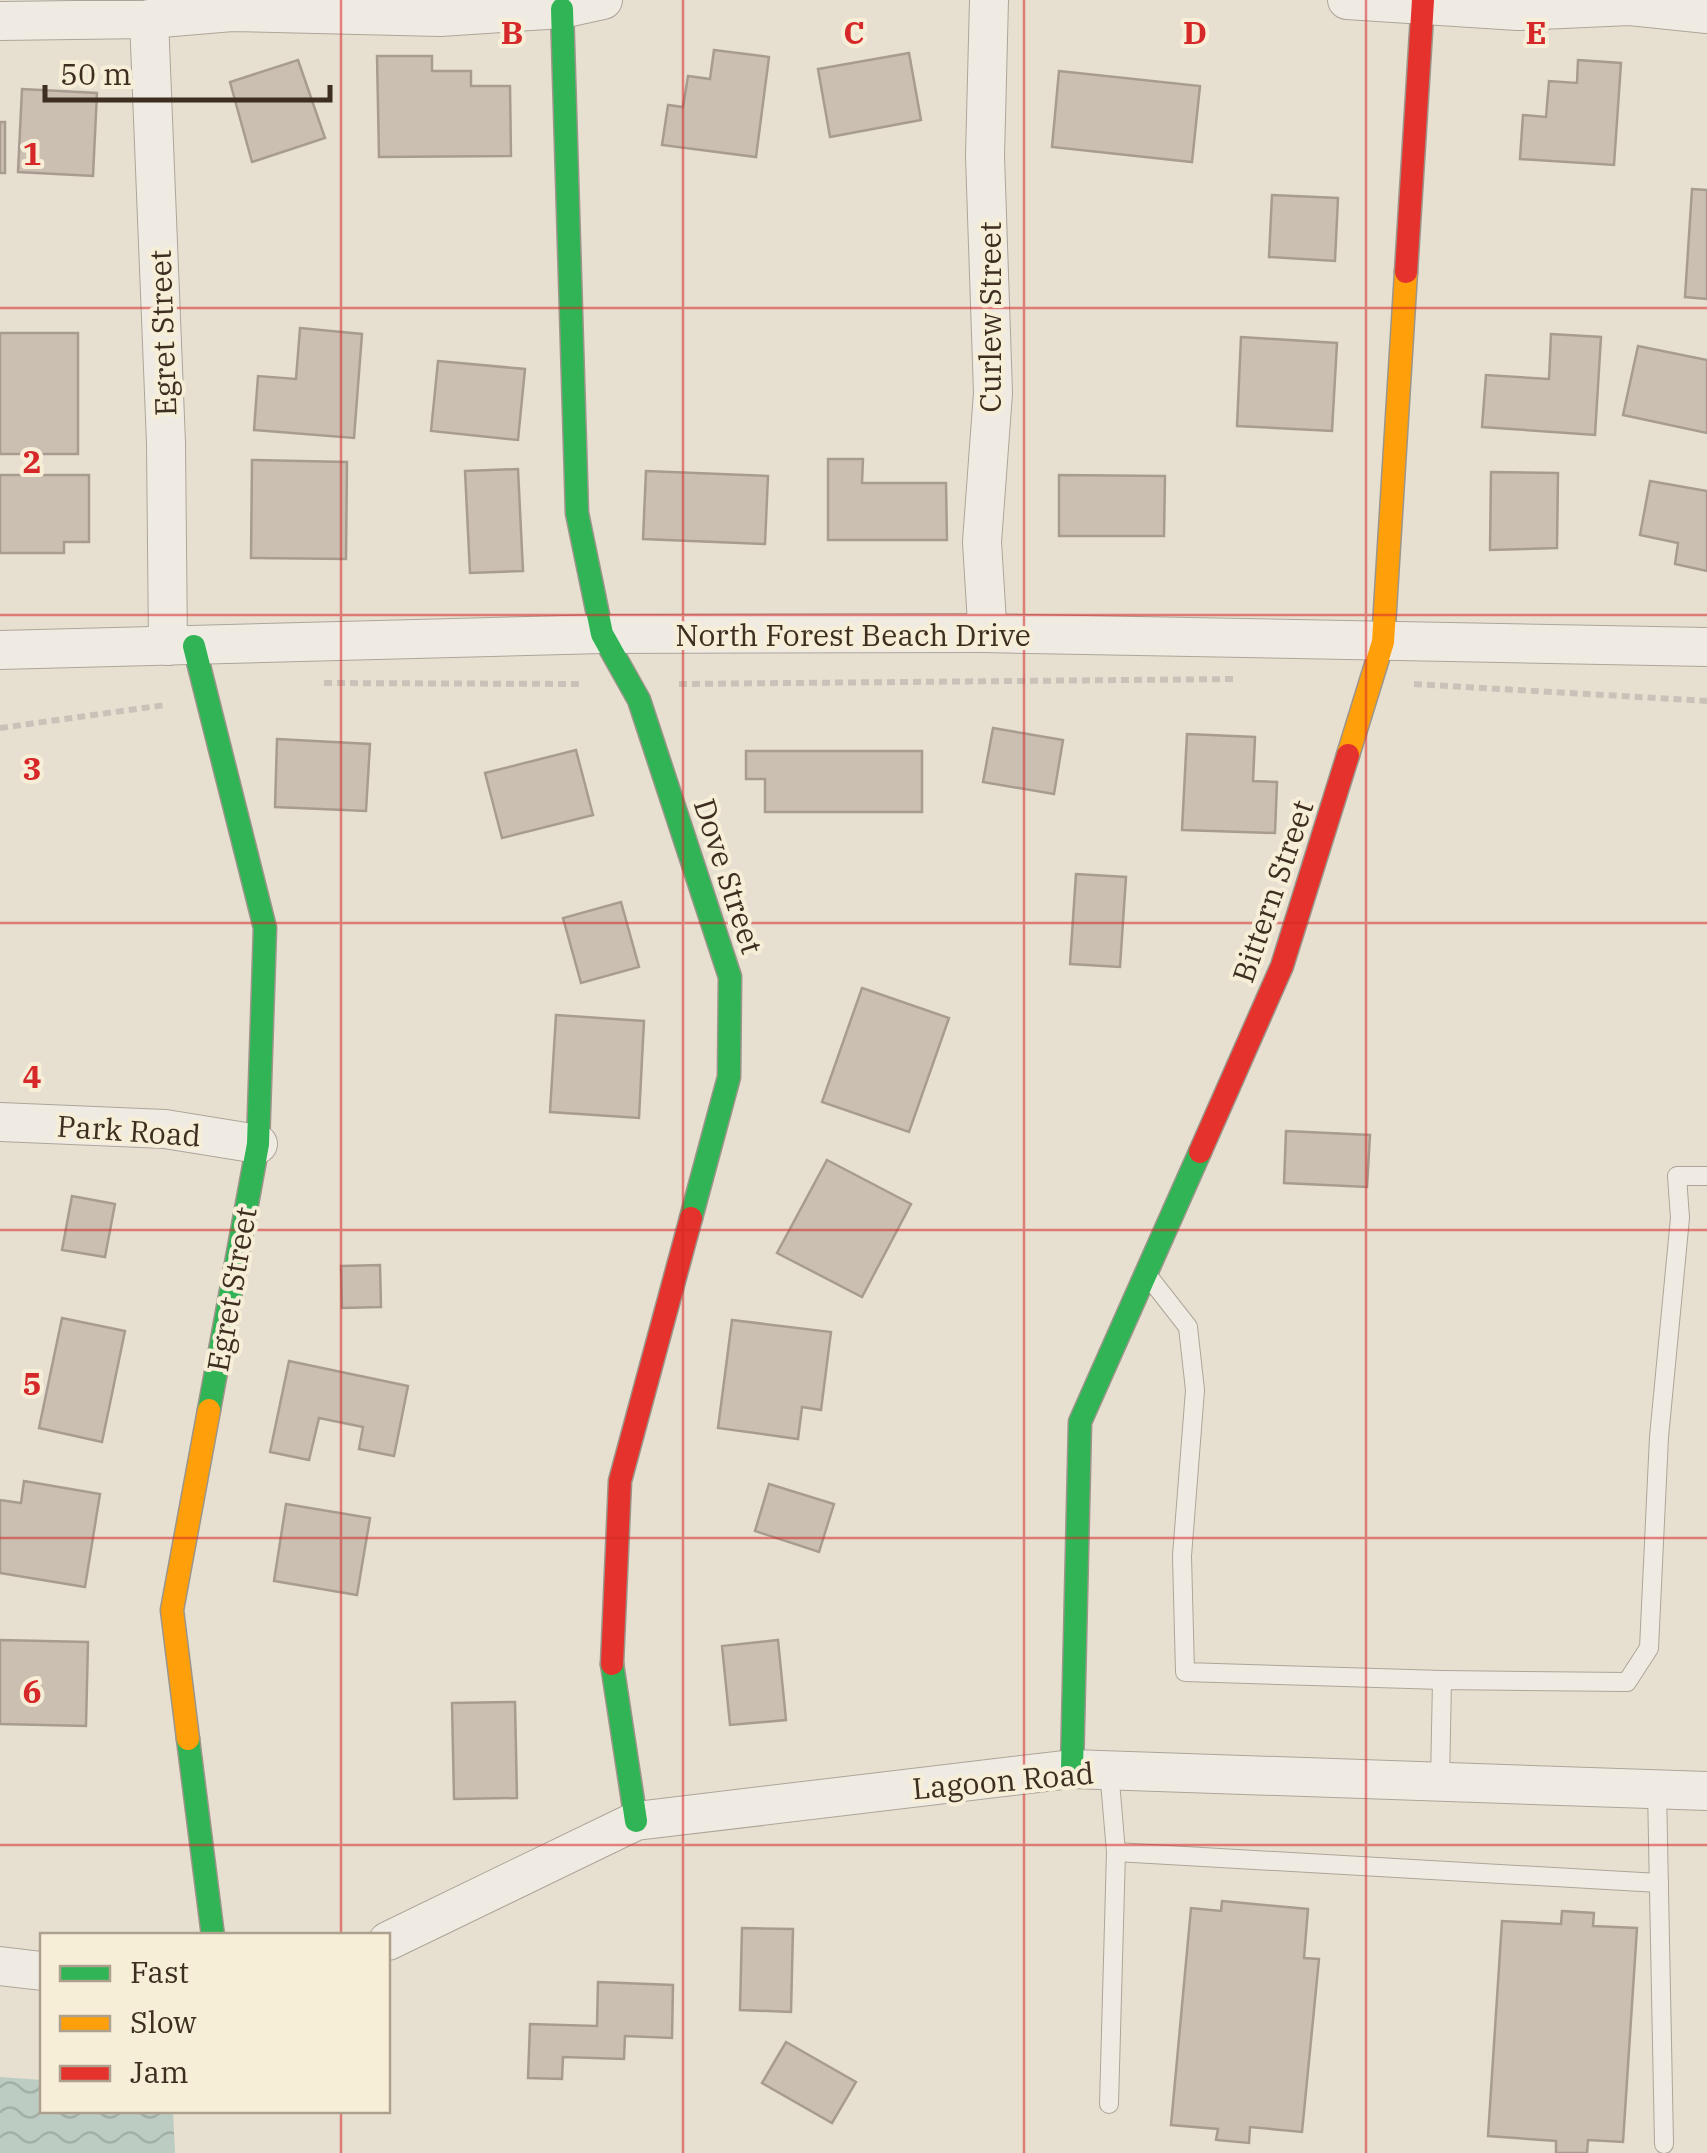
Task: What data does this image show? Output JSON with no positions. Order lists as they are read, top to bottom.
{
  "streets": {
    "street": [
      "Curlew Street",
      "Egret Street",
      "North Forest Beach Drive",
      "Dove Street",
      "Bittern Street",
      "Park Road",
      "Lagoon Road"
    ]
  },
  "crossings": [
    ["Curlew Street", "North Forest Beach Drive"],
    ["Egret Street", "North Forest Beach Drive"],
    ["Egret Street", "Park Road"],
    ["North Forest Beach Drive", "Dove Street"],
    ["North Forest Beach Drive", "Bittern Street"],
    ["Dove Street", "Lagoon Road"],
    ["Bittern Street", "Lagoon Road"]
  ],
  "legend": ["Fast", "Slow", "Jam"],
  "scale_bar": "50 m",
  "grid": {
    "columns": [
      "B",
      "C",
      "D",
      "E"
    ],
    "rows": [
      "1",
      "2",
      "3",
      "4",
      "5",
      "6"
    ]
  }
}
